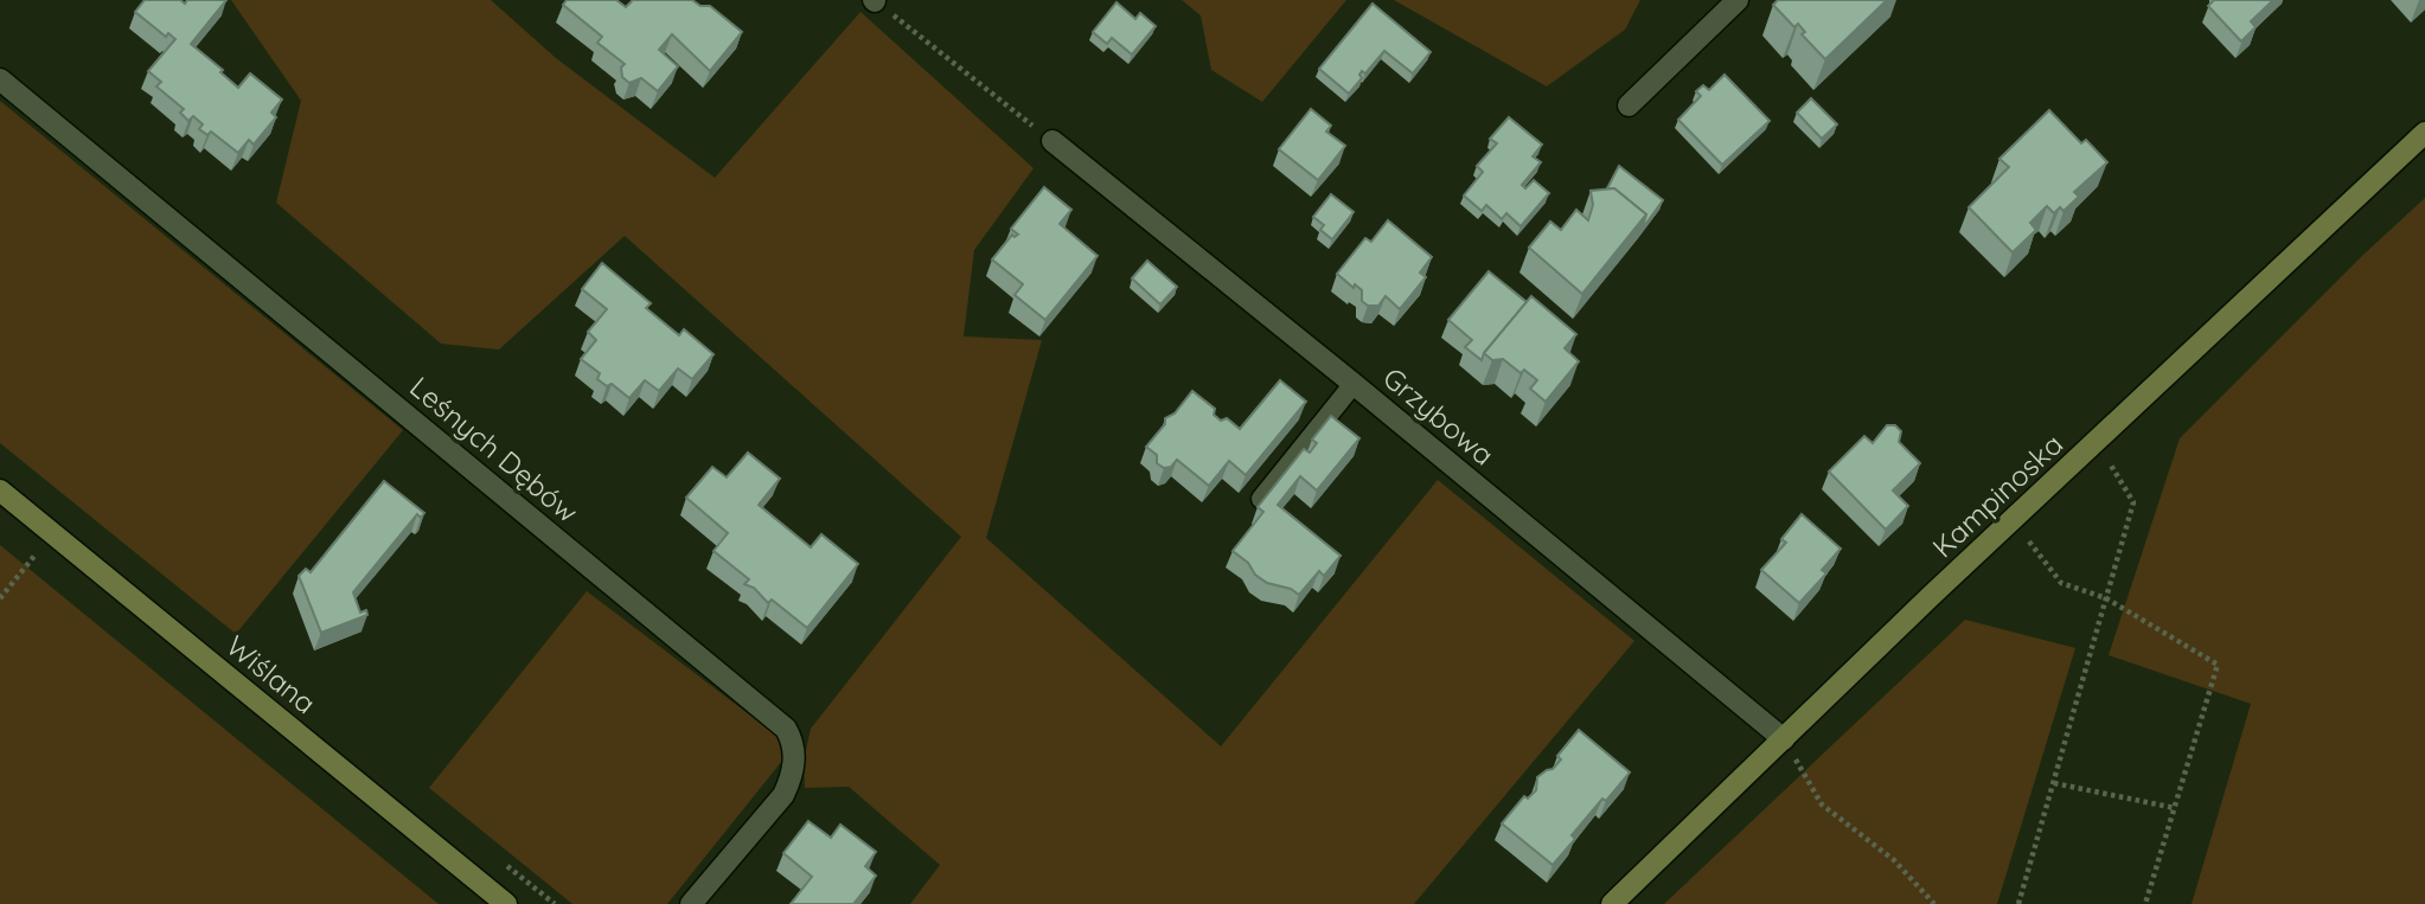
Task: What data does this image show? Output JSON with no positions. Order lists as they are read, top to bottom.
{
  "streets": {
    "main road": ["Kampinoska", "Wiślana"],
    "street": ["Grzybowa", "Leśnych Dębów"]
  },
  "crossings": [
    ["Grzybowa", "Kampinoska"]
  ]
}
